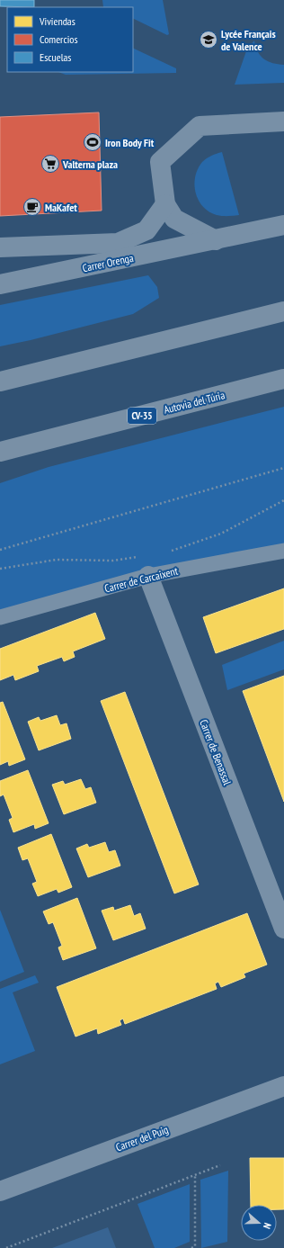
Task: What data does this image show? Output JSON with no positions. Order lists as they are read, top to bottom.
{
  "streets": {
    "highway": ["Autovia del Túria", "CV-35"],
    "street": [
      "Carrer Orenga",
      "Carrer de Carcaixent",
      "Carrer de Benassal",
      "Carrer del Puig"
    ]
  },
  "crossings": [
    ["Carrer de Carcaixent", "Carrer de Benassal"]
  ],
  "places": {
    "school or university": ["Lycée Français de Valence"],
    "sports": ["Iron Body Fit"],
    "supermarket": ["Valterna plaza"],
    "cafe": ["MaKafet"]
  },
  "legend": ["Viviendas", "Comercios", "Escuelas"],
  "north": "right"
}
